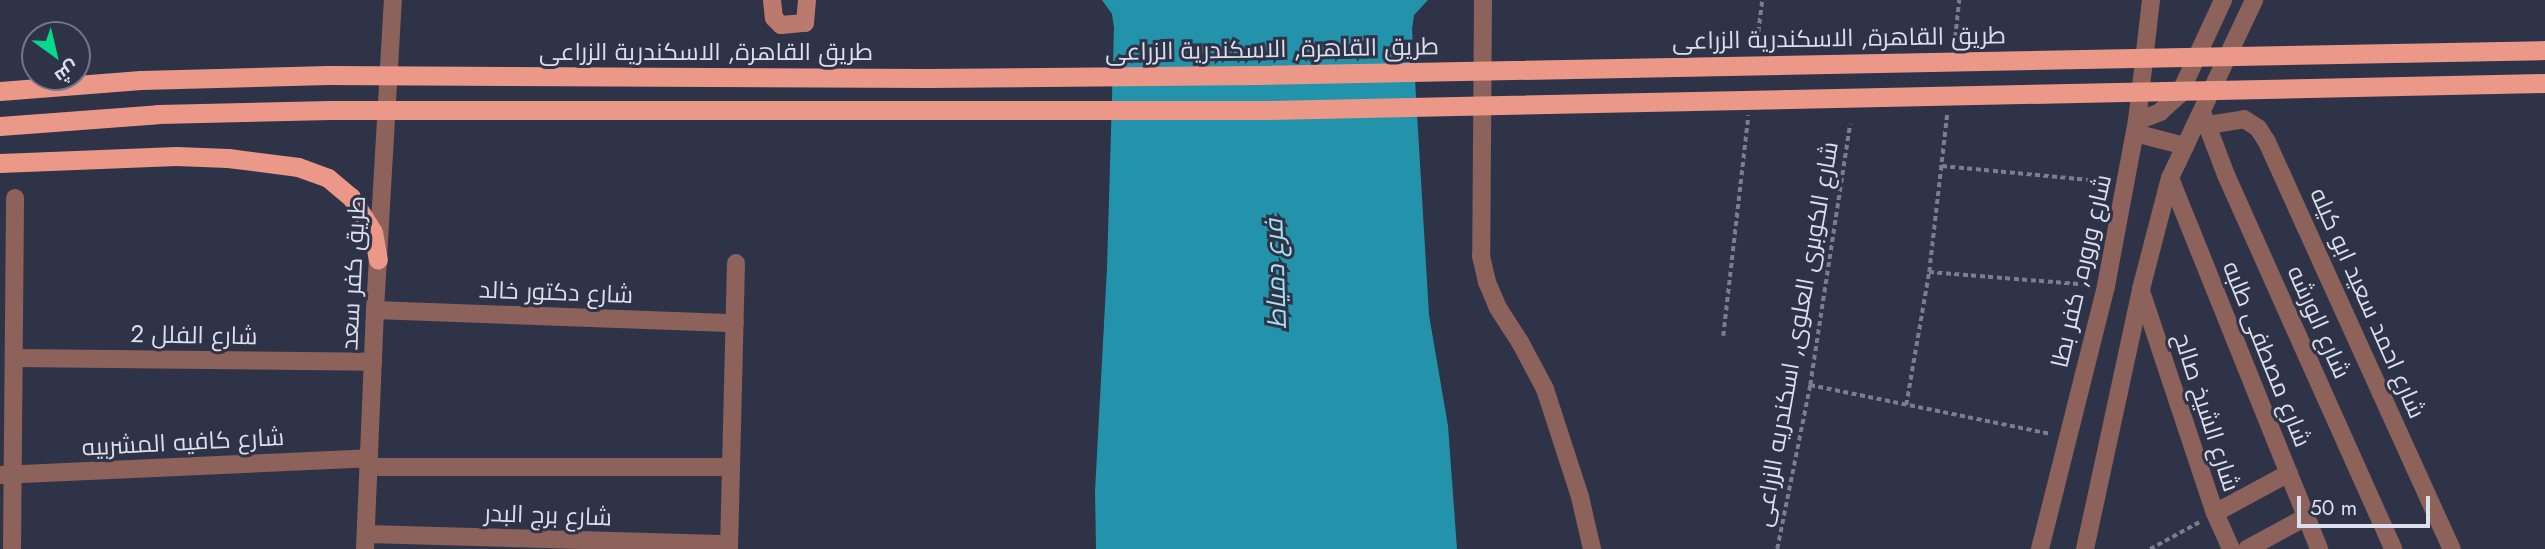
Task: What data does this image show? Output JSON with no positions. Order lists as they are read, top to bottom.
{
  "streets": {
    "highway": ["طريق القاهرة, الاسكندرية الزراعى"],
    "street": [
      "شارع وروره, كفر بطا",
      "طريق كفر سعد",
      "شارع دكتور خالد",
      "شارع احمد سعيد ابو كيله",
      "شارع الورشه",
      "شارع الفلل 2",
      "شارع مصطفى طلبه",
      "شارع الشيخ صالح",
      "شارع كافيه المشربيه",
      "شارع برج البدر"
    ],
    "path": ["شارع الكوبرى العلوى, اسكندريه الزراعى"]
  },
  "crossings": [
    ["طريق كفر سعد", "شارع دكتور خالد"],
    ["طريق كفر سعد", "شارع الفلل 2"],
    ["طريق كفر سعد", "شارع كافيه المشربيه"],
    ["طريق كفر سعد", "شارع برج البدر"],
    ["شارع احمد سعيد ابو كيله", "شارع الورشه"]
  ],
  "water": ["فرع دمياط"],
  "scale_bar": "50 m",
  "north": "bottom right"
}
